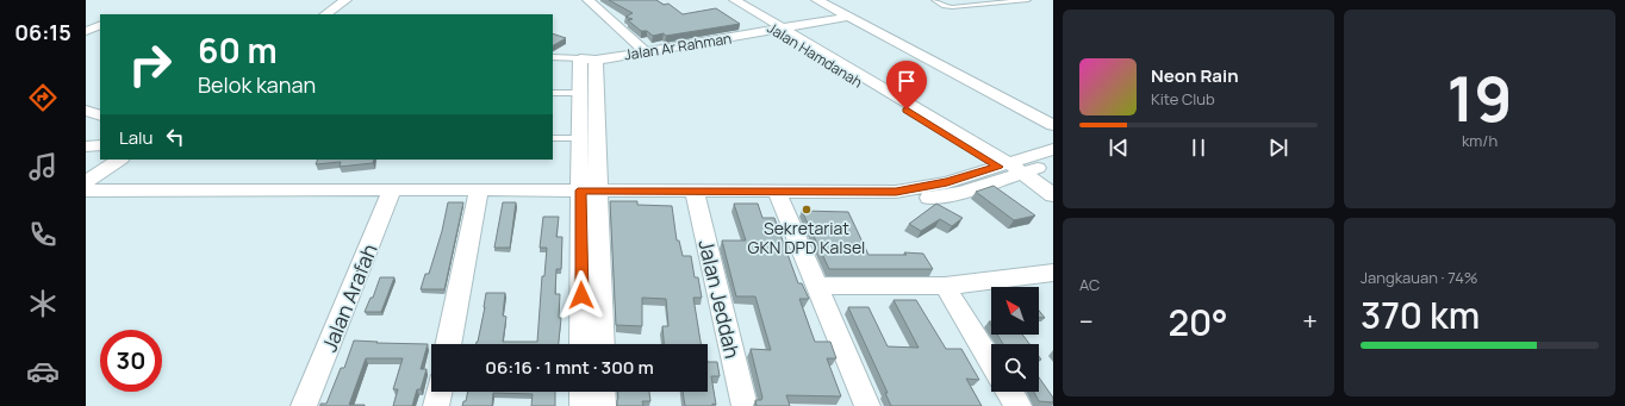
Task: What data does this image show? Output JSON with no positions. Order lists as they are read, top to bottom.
{
  "streets": {
    "street": [
      "Jalan Ar Rahman",
      "Jalan Hamdanah",
      "Jalan Arafah",
      "Jalan Jeddah"
    ]
  },
  "crossings": [
    ["Jalan Ar Rahman", "Jalan Hamdanah"]
  ],
  "places": ["Sekretariat GKN DPD Kalsel"],
  "north": "top left",
  "page": {
    "tabs": "06:15",
    "tile": [
      ["19", "km/h"],
      "AC",
      ["Jangkauan · 74%", "370 km"]
    ],
    "turn": ["60 m", "Belok kanan"],
    "song": ["Neon Rain", "Kite Club"],
    "then": "Lalu",
    "heat": ["−", "20°", "+"],
    "limit": "30",
    "trip": "06:16 · 1 mnt · 300 m"
  }
}
